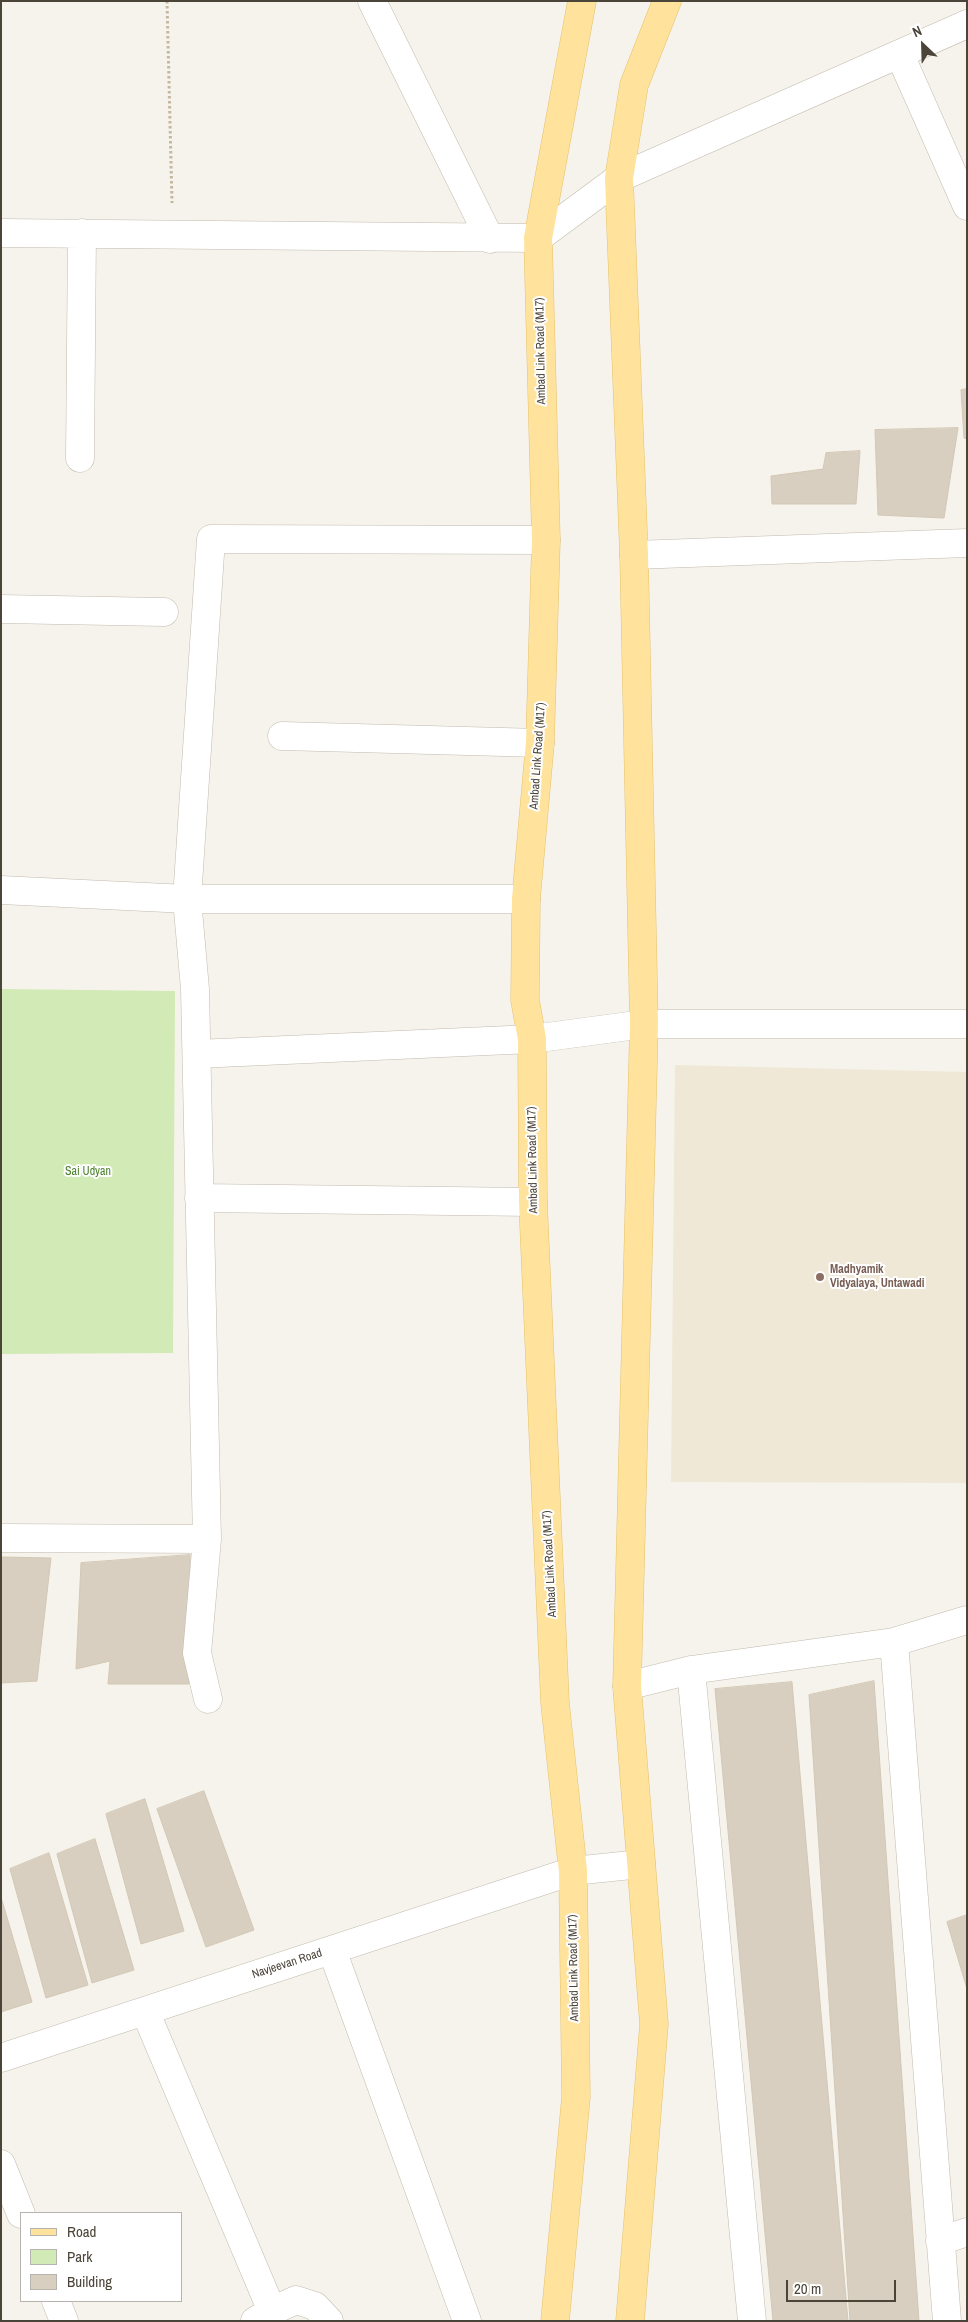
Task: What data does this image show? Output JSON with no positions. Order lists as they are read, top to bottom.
{
  "streets": {
    "main road": ["Ambad Link Road (M17)"],
    "street": ["Navjeevan Road"]
  },
  "crossings": [
    ["Ambad Link Road (M17)", "Navjeevan Road"]
  ],
  "parks": ["Sai Udyan"],
  "places": ["Madhyamik Vidyalaya, Untawadi"],
  "legend": ["Road", "Park", "Building"],
  "scale_bar": "20 m",
  "north": "top left"
}
